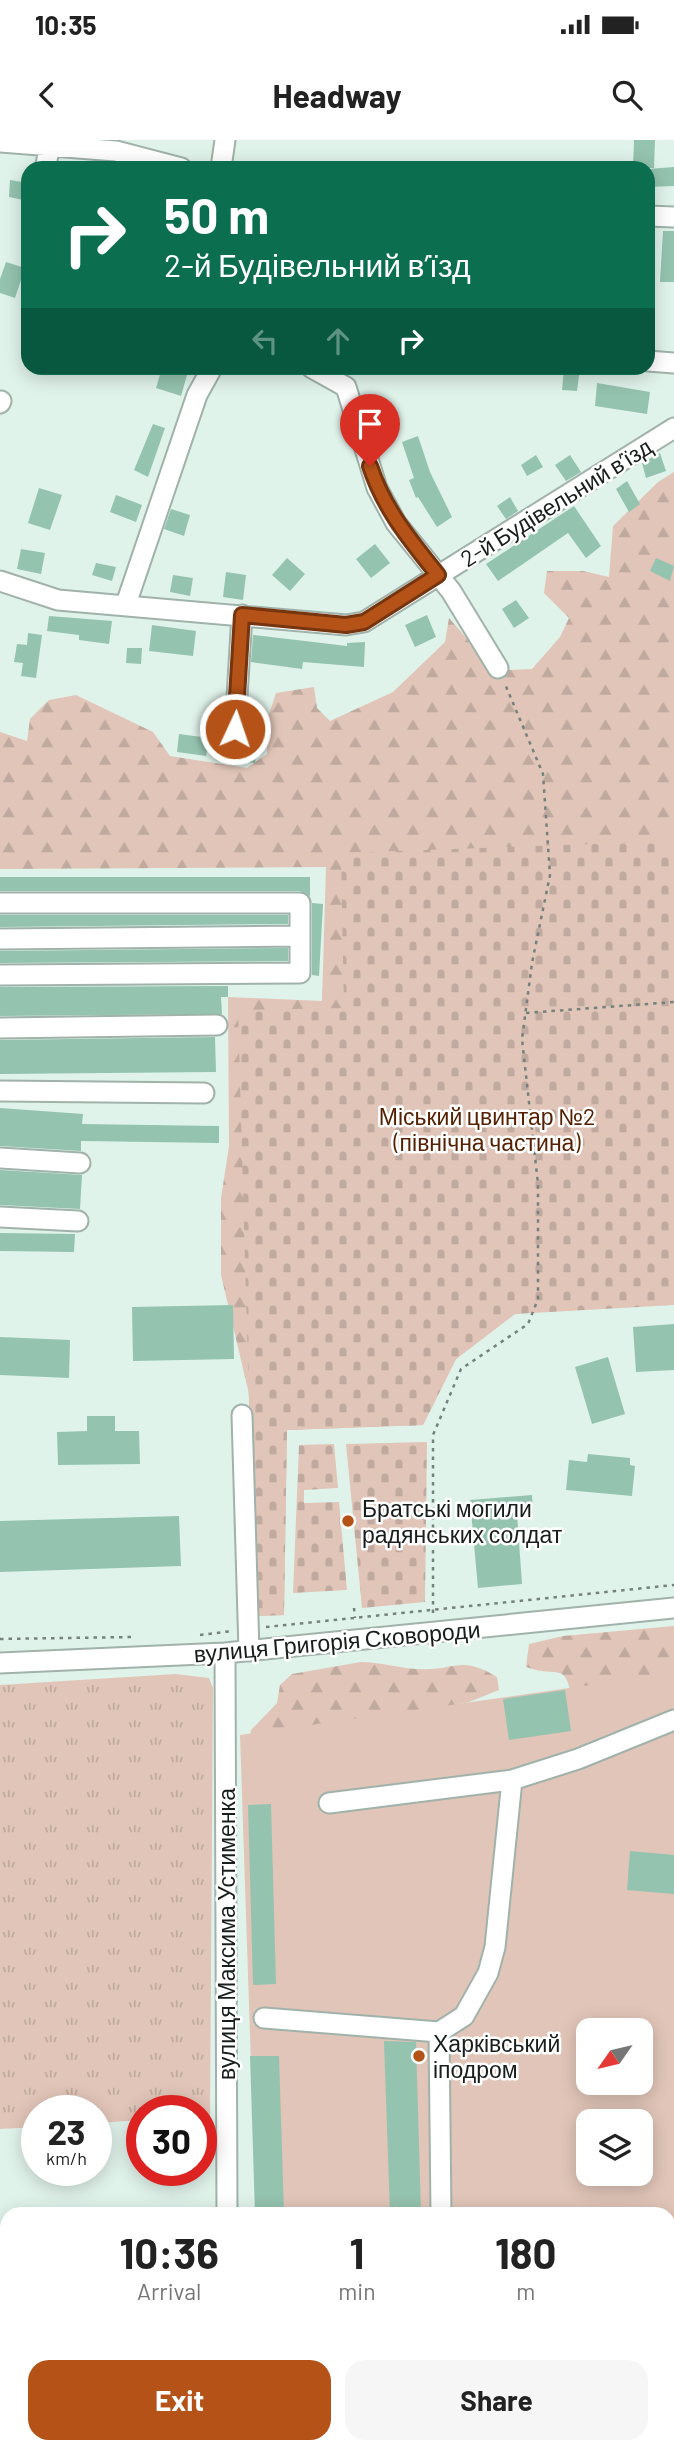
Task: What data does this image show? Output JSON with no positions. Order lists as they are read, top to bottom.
{
  "streets": {
    "street": ["2-й Будівельний в’їзд", "вулиця Григорія Сковороди", "вулиця Максима Устименка"]
  },
  "crossings": [
    ["вулиця Григорія Сковороди", "вулиця Максима Устименка"]
  ],
  "parks": ["Міський цвинтар №2 (північна частина)"],
  "places": ["Братські могили радянських солдат", "Харківський іподром"],
  "north": "bottom left",
  "page": {
    "status": "10:35",
    "header": "Headway",
    "turn": ["50 m", "2-й Будівельний в’їзд"],
    "speed": "23 km/h",
    "limit": "30",
    "eta": [
      "10:36",
      "Arrival",
      "1",
      "min",
      "180",
      "m"
    ],
    "buttons": ["Exit", "Share"]
  }
}
